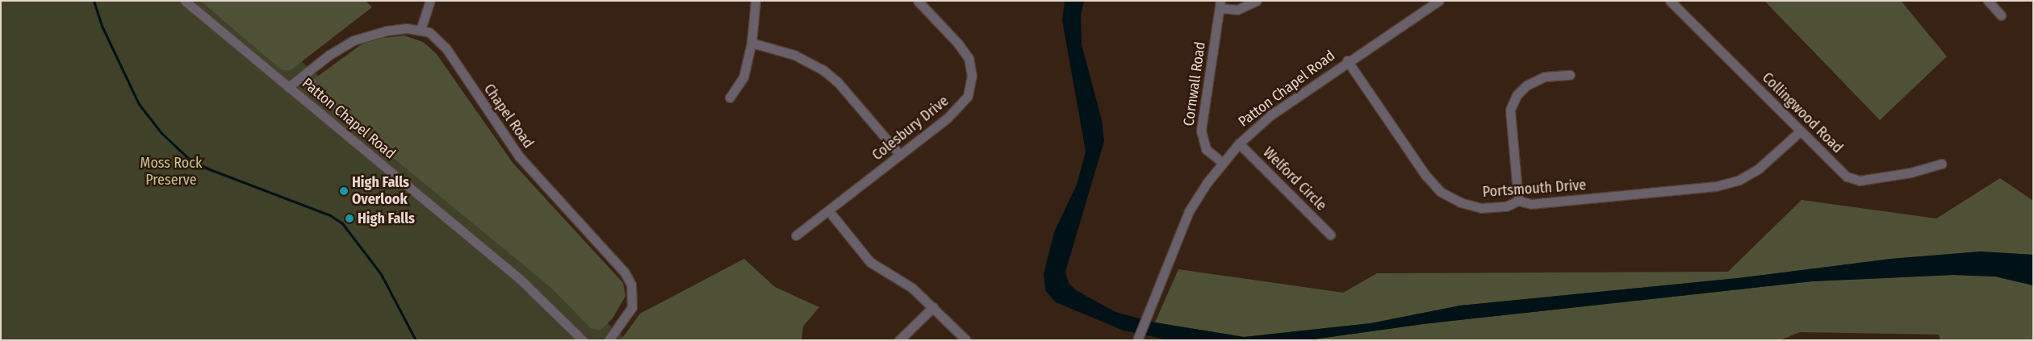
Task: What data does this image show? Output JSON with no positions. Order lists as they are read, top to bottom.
{
  "streets": {
    "street": [
      "Cornwall Road",
      "Patton Chapel Road",
      "Collingwood Road",
      "Chapel Road",
      "Colesbury Drive",
      "Welford Circle",
      "Portsmouth Drive"
    ]
  },
  "crossings": [
    ["Cornwall Road", "Patton Chapel Road"],
    ["Patton Chapel Road", "Welford Circle"],
    ["Patton Chapel Road", "Portsmouth Drive"],
    ["Collingwood Road", "Portsmouth Drive"]
  ],
  "parks": ["Moss Rock Preserve"],
  "places": ["High Falls Overlook", "High Falls"]
}
